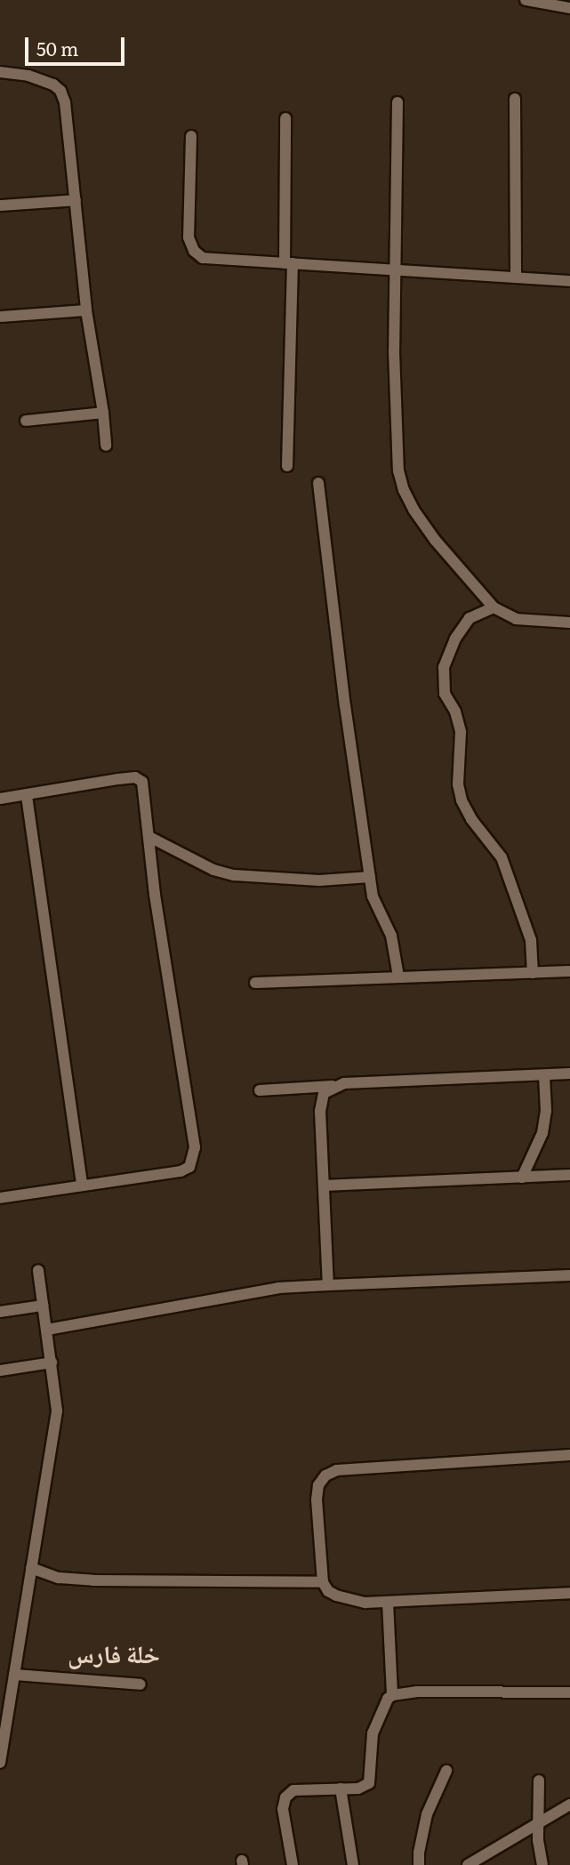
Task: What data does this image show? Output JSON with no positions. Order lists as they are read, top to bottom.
{
  "districts": ["خلة فارس"],
  "scale_bar": "50 m"
}
